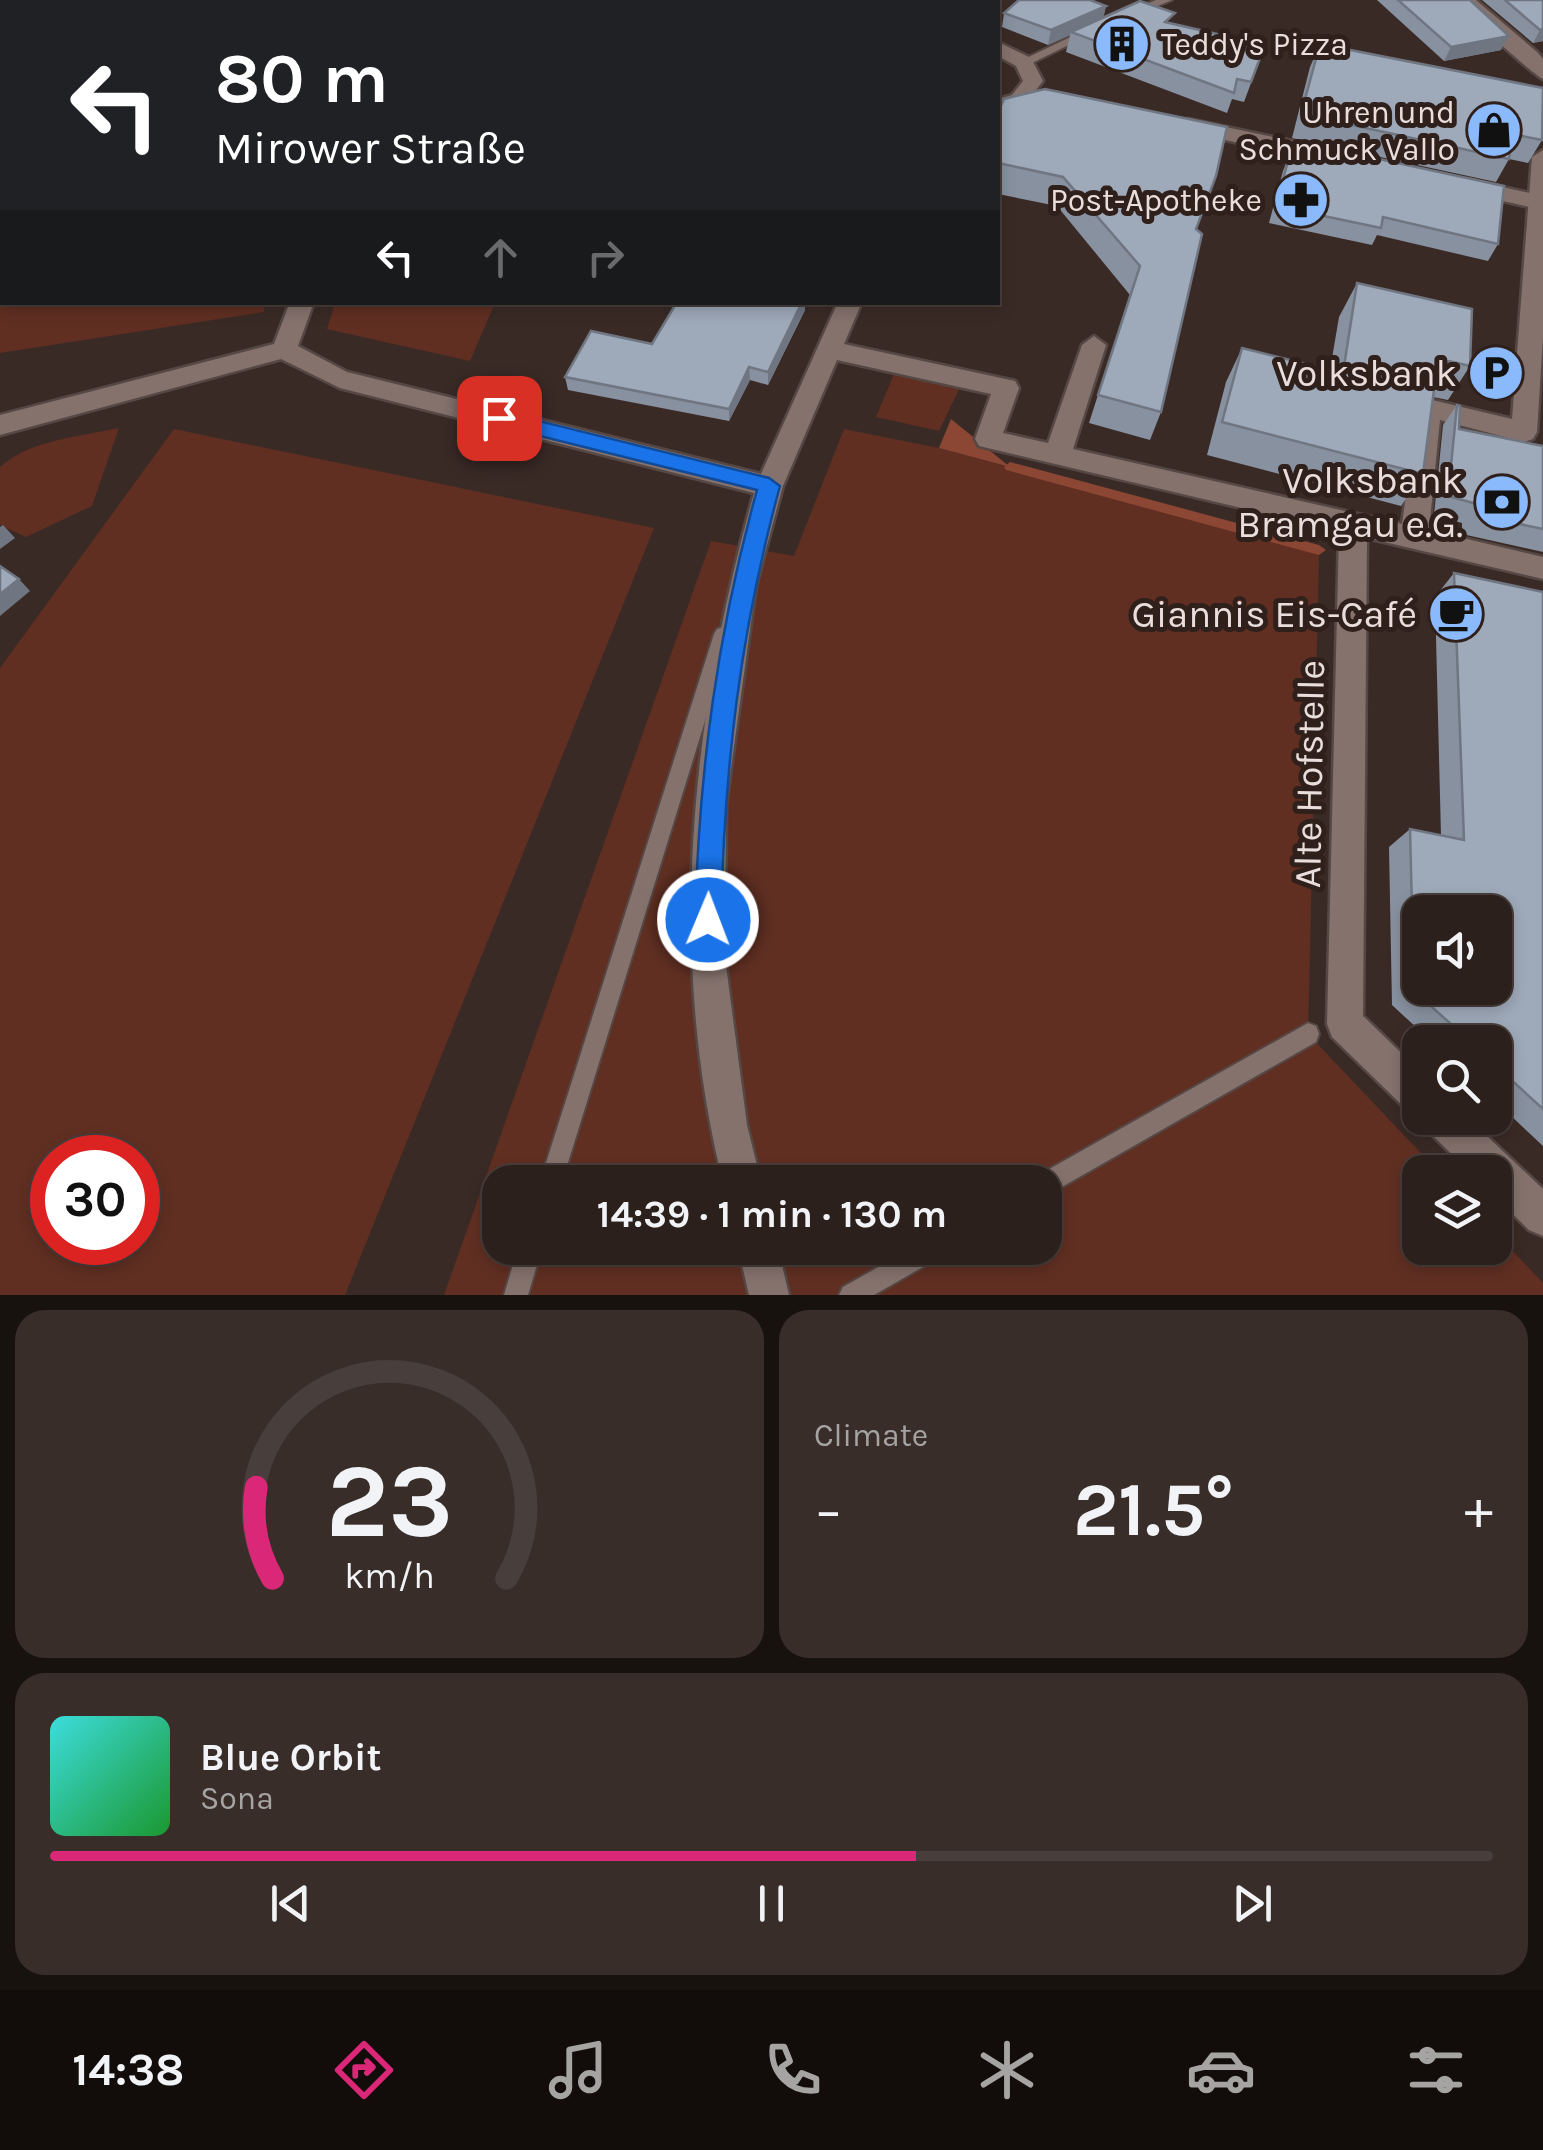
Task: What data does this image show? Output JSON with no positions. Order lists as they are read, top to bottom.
{
  "streets": {
    "street": ["Alte Hofstelle"]
  },
  "places": {
    "building": ["Teddy's Pizza"],
    "shop": ["Uhren und Schmuck Vallo"],
    "pharmacy": ["Post-Apotheke"],
    "parking": ["Volksbank"],
    "bank": ["Volksbank Bramgau e.G."],
    "cafe": ["Giannis Eis-Café"]
  },
  "page": {
    "turn": ["80 m", "Mirower Straße"],
    "limit": "30",
    "trip": "14:39 · 1 min · 130 m",
    "tile": "Climate",
    "heat": ["−", "21.5°", "+"],
    "song": ["Blue Orbit", "Sona"],
    "tabs": "14:38",
    "gauge": ["23", "km/h"]
  }
}
